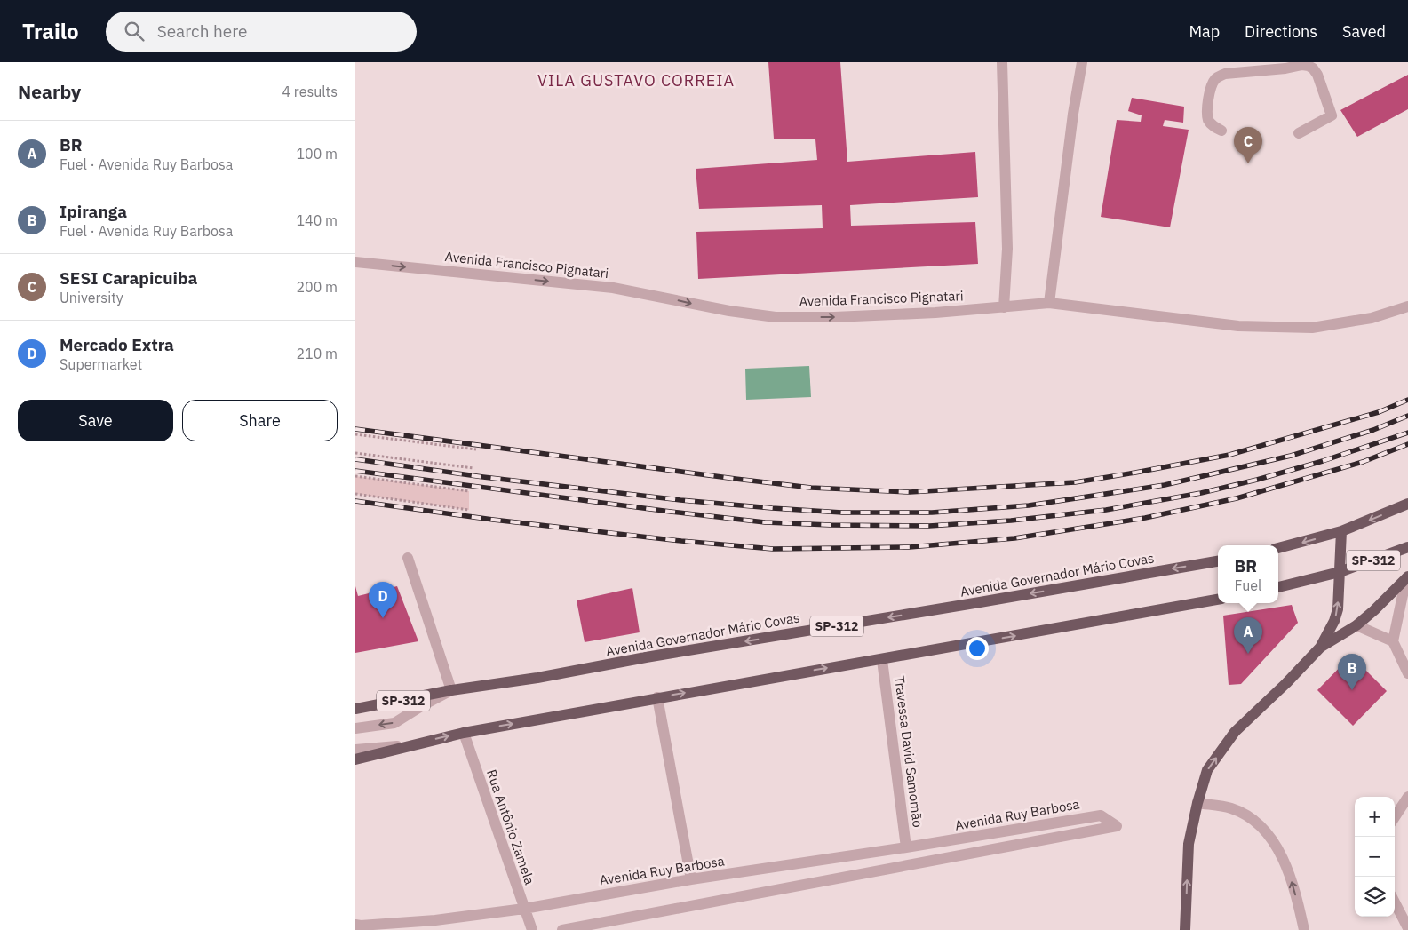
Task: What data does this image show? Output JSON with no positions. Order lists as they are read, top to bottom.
{
  "streets": {
    "main road": ["SP-312", "Avenida Governador Mário Covas"],
    "street": [
      "Avenida Francisco Pignatari",
      "Travessa David Samomão",
      "Avenida Ruy Barbosa",
      "Rua Antônio Zamela"
    ]
  },
  "crossings": [
    ["SP-312", "Avenida Governador Mário Covas"],
    ["Travessa David Samomão", "Avenida Ruy Barbosa"],
    ["Avenida Ruy Barbosa", "Rua Antônio Zamela"]
  ],
  "one_way": ["Avenida Francisco Pignatari"],
  "districts": ["VILA GUSTAVO CORREIA"],
  "page": {
    "header": "Trailo",
    "search": "Search here",
    "nav": ["Map", "Directions", "Saved"],
    "heading": ["Nearby", "4 results"],
    "list": [
      {
        "mark": "A",
        "name": "BR",
        "note": "Fuel · Avenida Ruy Barbosa",
        "value": "100 m"
      },
      {
        "mark": "B",
        "name": "Ipiranga",
        "note": "Fuel · Avenida Ruy Barbosa",
        "value": "140 m"
      },
      {
        "mark": "C",
        "name": "SESI Carapicuiba",
        "note": "University",
        "value": "200 m"
      },
      {
        "mark": "D",
        "name": "Mercado Extra",
        "note": "Supermarket",
        "value": "210 m"
      }
    ],
    "pins": [
      "C",
      "D",
      "A",
      "B"
    ],
    "buttons": ["Save", "Share"],
    "popup": ["BR", "Fuel"],
    "map_buttons": ["+", "−"]
  }
}
